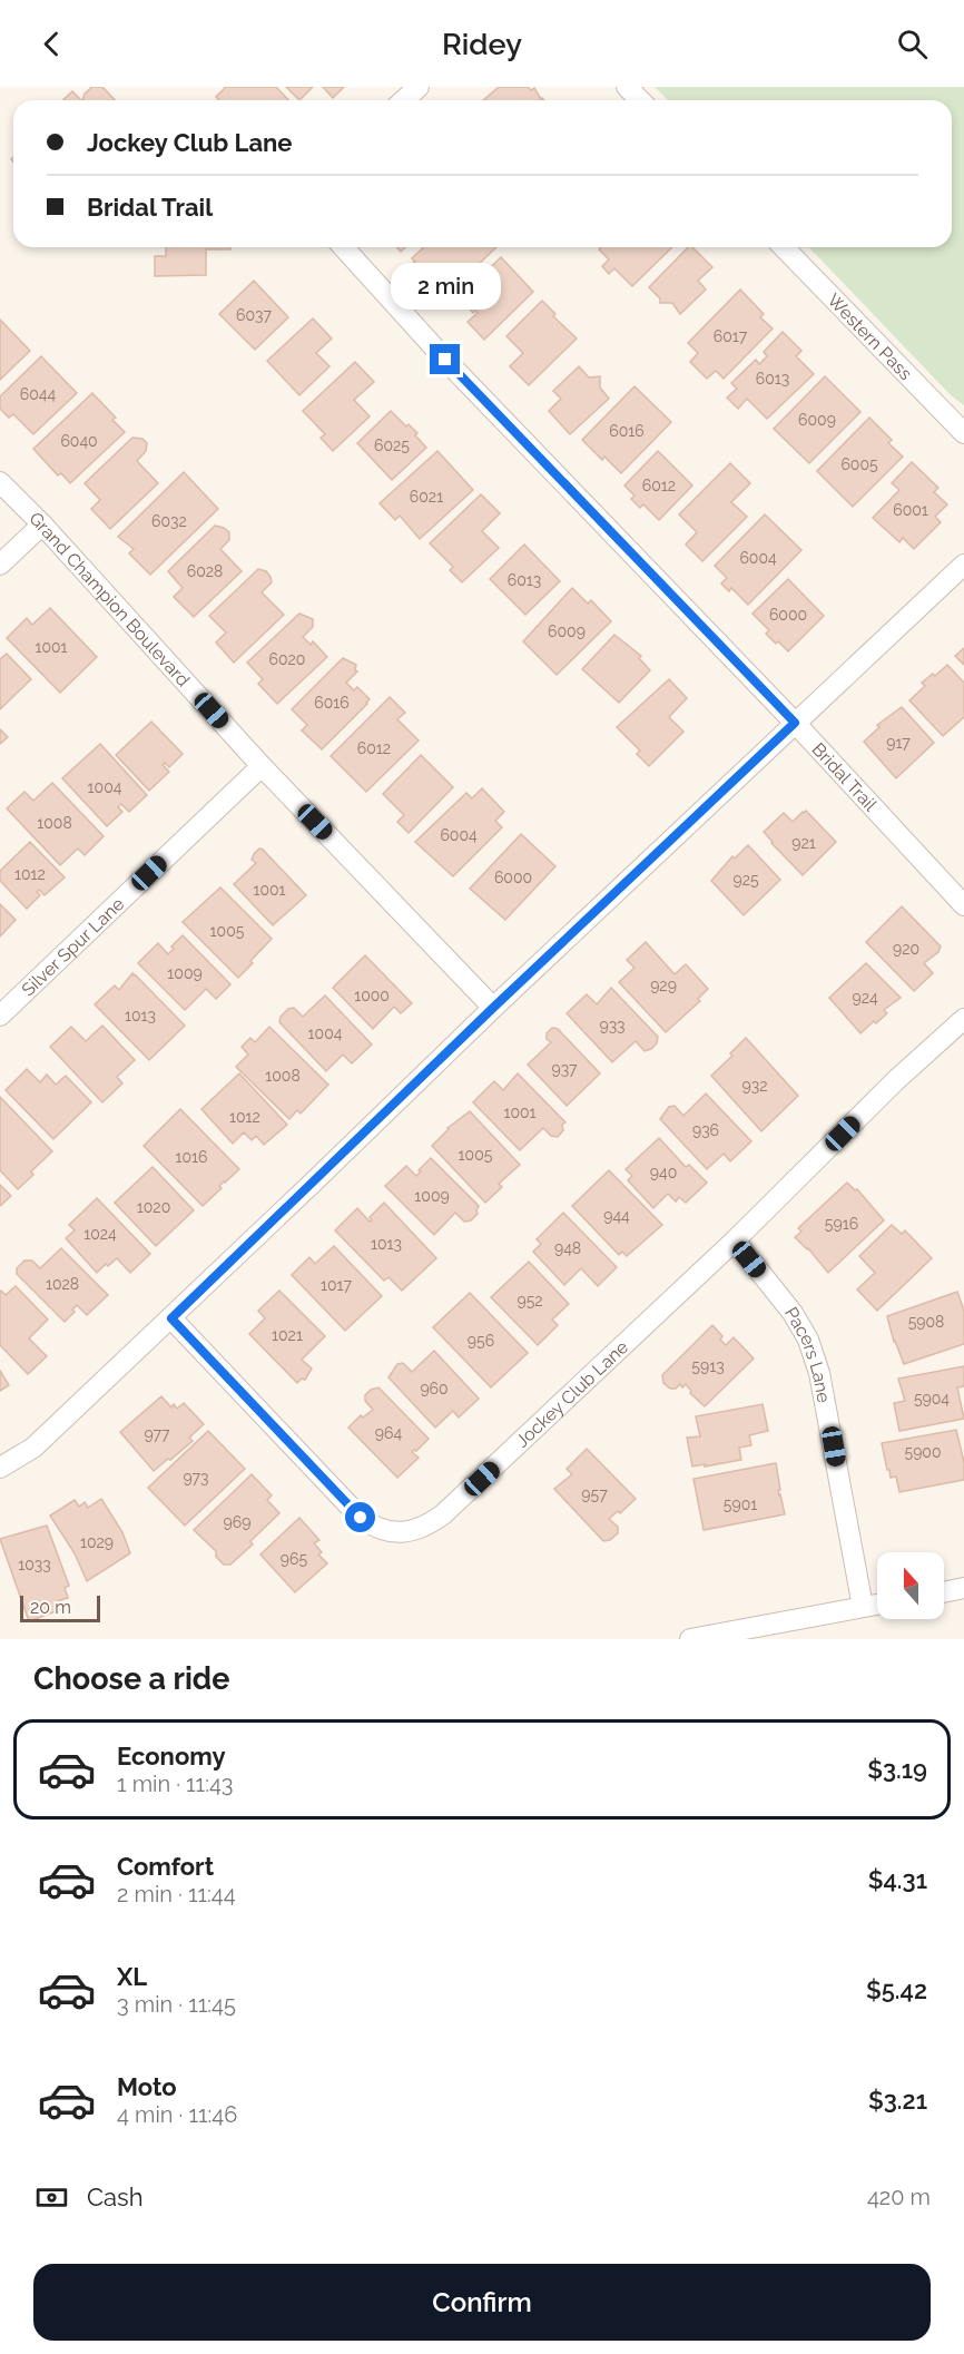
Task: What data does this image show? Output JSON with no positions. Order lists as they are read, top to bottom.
{
  "streets": {
    "street": [
      "Western Pass",
      "Grand Champion Boulevard",
      "Bridal Trail",
      "Silver Spur Lane",
      "Pacers Lane",
      "Jockey Club Lane"
    ]
  },
  "crossings": [
    ["Grand Champion Boulevard", "Silver Spur Lane"],
    ["Pacers Lane", "Jockey Club Lane"]
  ],
  "house_numbers": [
    "6037",
    "6017",
    "6013",
    "6044",
    "6009",
    "6016",
    "6040",
    "6025",
    "6005",
    "6012",
    "6021",
    "6001",
    "6032",
    "6004",
    "6028",
    "6013",
    "6000",
    "6009",
    "1001",
    "6020",
    "6016",
    "917",
    "6012",
    "1004",
    "1008",
    "6004",
    "921",
    "1012",
    "6000",
    "925",
    "1001",
    "1005",
    "920",
    "1009",
    "929",
    "1000",
    "924",
    "1013",
    "933",
    "1004",
    "937",
    "1008",
    "932",
    "1001",
    "1012",
    "936",
    "1005",
    "1016",
    "940",
    "1009",
    "1020",
    "944",
    "5916",
    "1024",
    "1013",
    "948",
    "1028",
    "1017",
    "952",
    "5908",
    "1021",
    "956",
    "5913",
    "960",
    "5904",
    "964",
    "977",
    "5900",
    "973",
    "957",
    "5901",
    "969",
    "1029",
    "965",
    "1033"
  ],
  "scale_bar": "20 m",
  "north": "top",
  "page": {
    "header": "Ridey",
    "banner": ["Jockey Club Lane", "Bridal Trail"],
    "bubble": "2 min",
    "scale": "20 m",
    "heading": "Choose a ride",
    "list": [
      {
        "name": "Economy",
        "note": "1 min · 11:43",
        "value": "$3.19"
      },
      {
        "name": "Comfort",
        "note": "2 min · 11:44",
        "value": "$4.31"
      },
      {
        "name": "XL",
        "note": "3 min · 11:45",
        "value": "$5.42"
      },
      {
        "name": "Moto",
        "note": "4 min · 11:46",
        "value": "$3.21"
      }
    ],
    "pay": ["Cash", "420 m"],
    "buttons": "Confirm"
  }
}
